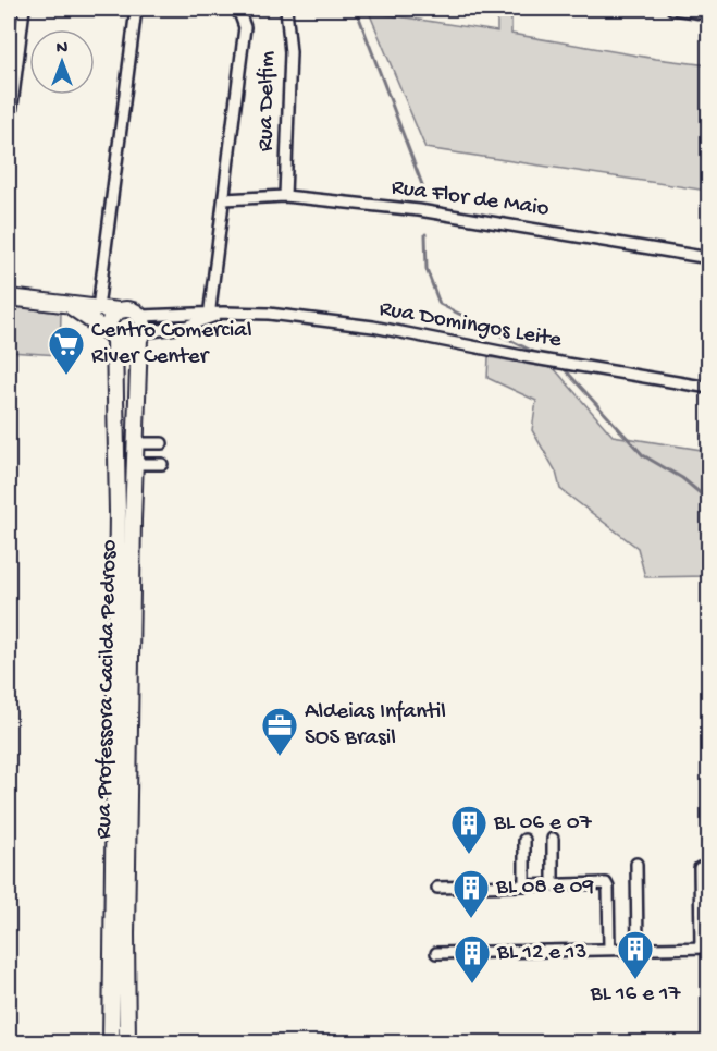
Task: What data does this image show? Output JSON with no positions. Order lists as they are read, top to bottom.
{
  "streets": {
    "street": [
      "Rua Delfim",
      "Rua Flor de Maio",
      "Rua Domingos Leite",
      "Rua Professora Cacilda Pedroso"
    ]
  },
  "crossings": [
    ["Rua Delfim", "Rua Flor de Maio"],
    ["Rua Domingos Leite", "Rua Professora Cacilda Pedroso"]
  ],
  "places": {
    "supermarket": ["Centro Comercial River Center"],
    "office": ["Aldeias Infantil SOS Brasil"],
    "building": [
      "BL 06 e 07",
      "BL 08 e 09",
      "BL 16 e 17",
      "BL 12 e 13"
    ]
  },
  "north": "top"
}
